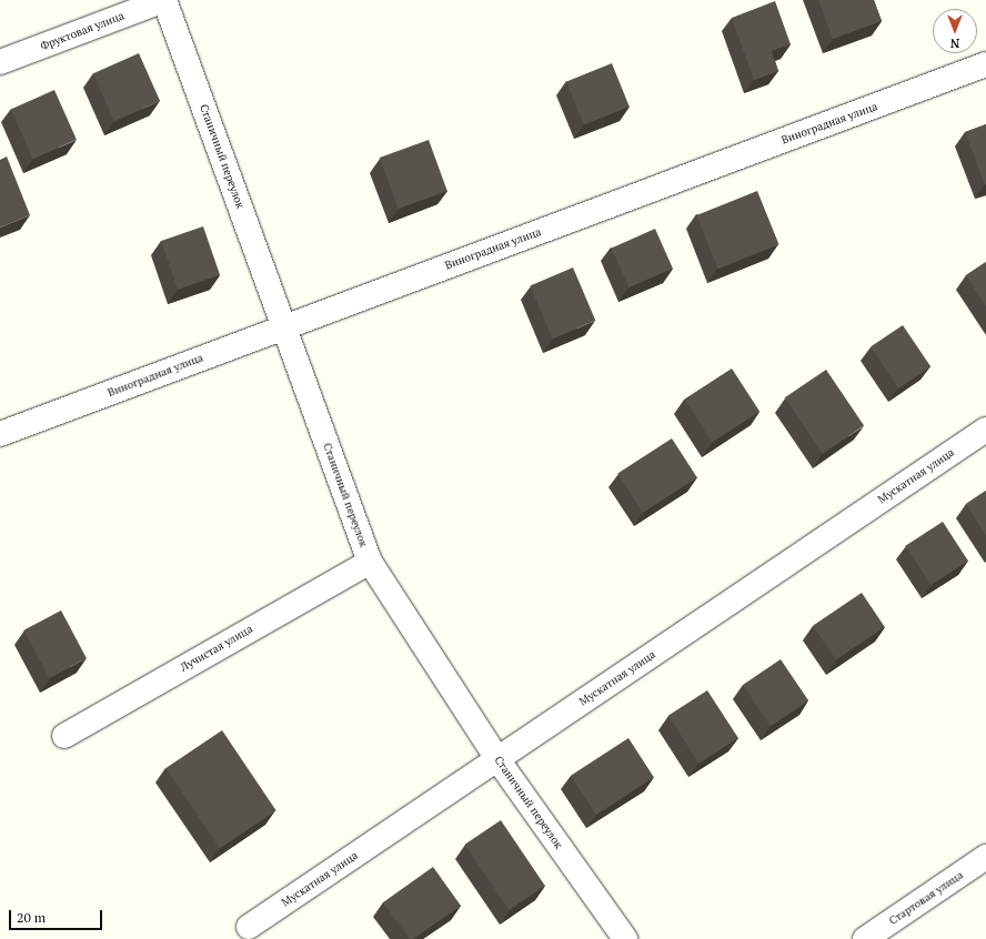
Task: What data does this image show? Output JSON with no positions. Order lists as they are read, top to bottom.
{
  "streets": {
    "street": [
      "Фруктовая улица",
      "Виноградная улица",
      "Станичный переулок",
      "Мускатная улица",
      "Лучистая улица",
      "Стартовая улица"
    ]
  },
  "crossings": [
    ["Фруктовая улица", "Станичный переулок"],
    ["Виноградная улица", "Станичный переулок"],
    ["Станичный переулок", "Мускатная улица"],
    ["Станичный переулок", "Лучистая улица"]
  ],
  "scale_bar": "20 m",
  "north": "bottom"
}
